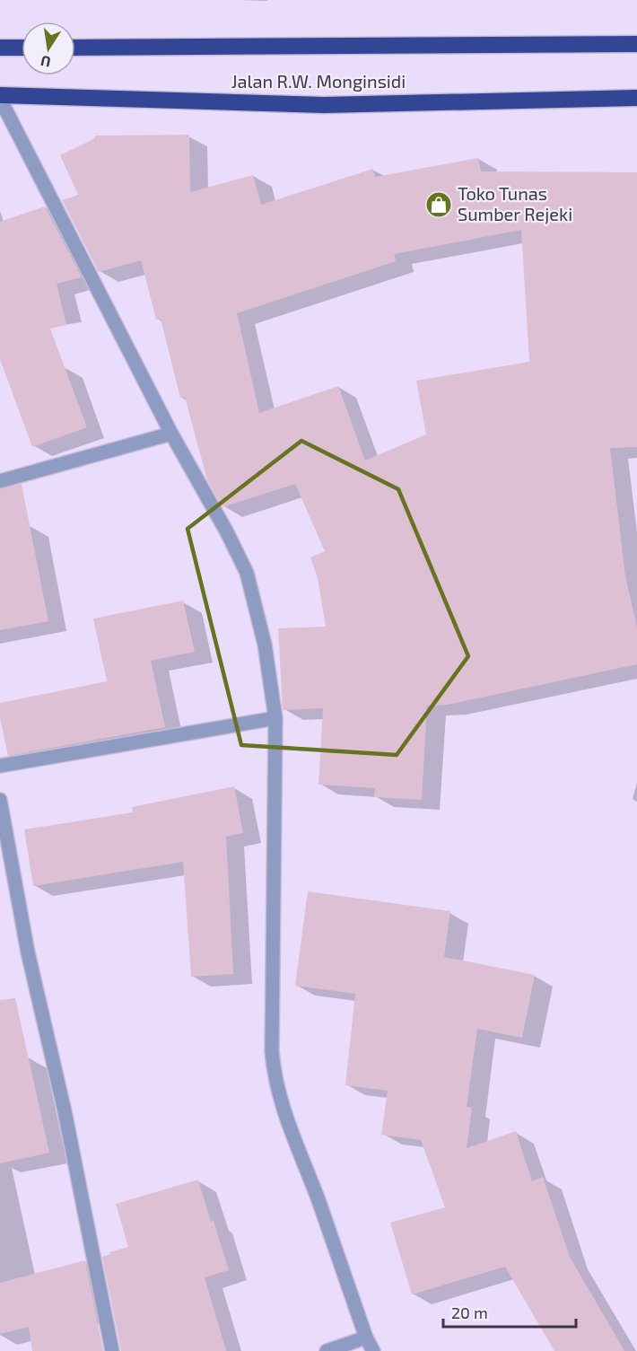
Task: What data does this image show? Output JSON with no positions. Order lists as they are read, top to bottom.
{
  "streets": {
    "highway": ["Jalan R.W. Monginsidi"]
  },
  "places": {
    "shop": ["Toko Tunas Sumber Rejeki"]
  },
  "scale_bar": "20 m",
  "north": "bottom"
}
